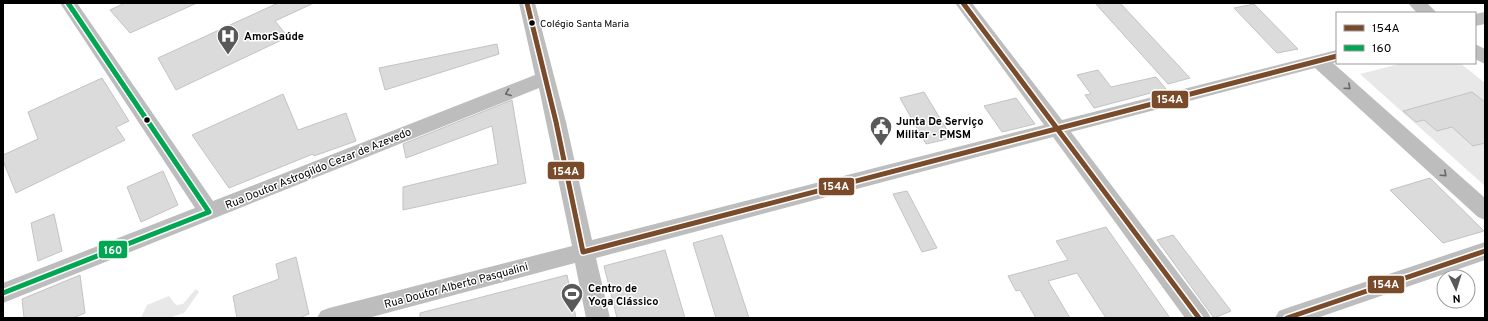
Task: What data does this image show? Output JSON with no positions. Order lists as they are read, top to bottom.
{
  "streets": {
    "street": ["Rua Doutor Astrogildo Cezar de Azevedo", "Rua Doutor Alberto Pasqualini"]
  },
  "one_way": ["Rua Doutor Astrogildo Cezar de Azevedo"],
  "places": {
    "other": ["Colégio Santa Maria"],
    "hospital": ["AmorSaúde"],
    "public building": ["Junta De Serviço Militar - PMSM"],
    "sports": ["Centro de Yoga Clássico"]
  },
  "lines": ["transit line 154A", "transit line 160"],
  "legend": ["154A", "160"],
  "north": "bottom"
}
